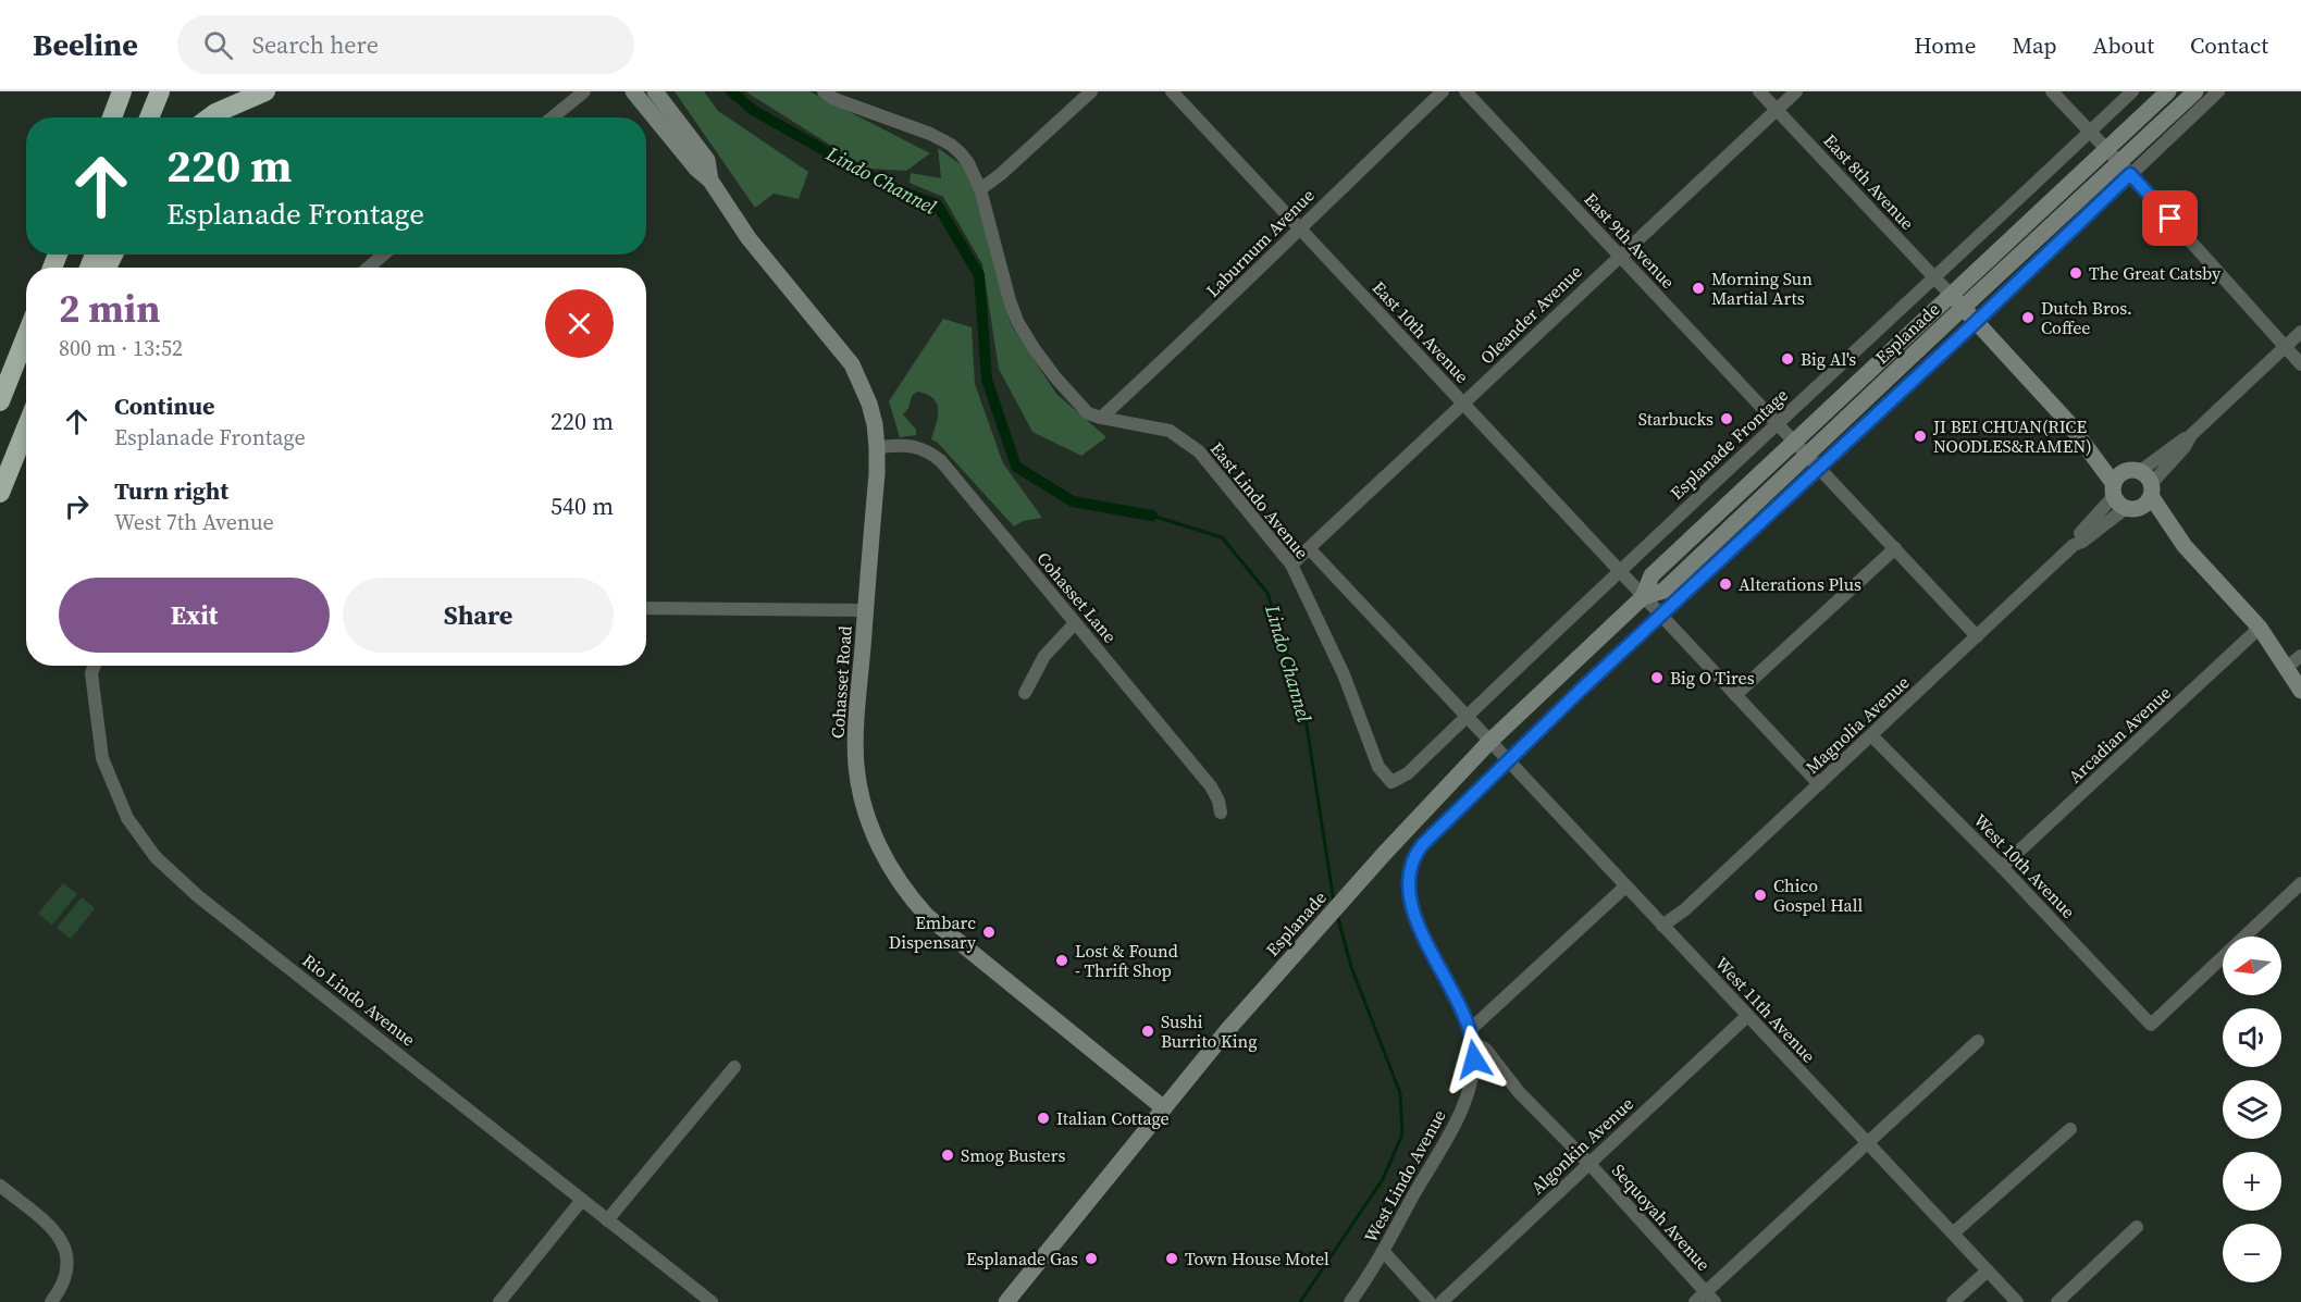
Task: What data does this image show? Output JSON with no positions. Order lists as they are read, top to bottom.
{
  "streets": {
    "main road": ["Esplanade", "Cohasset Road"],
    "street": [
      "East 8th Avenue",
      "East 9th Avenue",
      "Laburnum Avenue",
      "Oleander Avenue",
      "East 10th Avenue",
      "Esplanade Frontage",
      "East Lindo Avenue",
      "Cohasset Lane",
      "Magnolia Avenue",
      "Arcadian Avenue",
      "West 10th Avenue",
      "Rio Lindo Avenue",
      "West 11th Avenue",
      "Algonkin Avenue",
      "West Lindo Avenue",
      "Sequoyah Avenue"
    ]
  },
  "crossings": [
    ["East 8th Avenue", "Oleander Avenue"],
    ["East 8th Avenue", "Esplanade"],
    ["East 8th Avenue", "Esplanade Frontage"],
    ["East 9th Avenue", "Oleander Avenue"],
    ["East 9th Avenue", "Esplanade"],
    ["East 9th Avenue", "Esplanade Frontage"],
    ["East 9th Avenue", "Magnolia Avenue"],
    ["Laburnum Avenue", "East 10th Avenue"],
    ["Laburnum Avenue", "East Lindo Avenue"],
    ["Oleander Avenue", "East 10th Avenue"],
    ["Oleander Avenue", "East Lindo Avenue"],
    ["Oleander Avenue", "West 11th Avenue"],
    ["East 10th Avenue", "Esplanade"],
    ["East 10th Avenue", "Esplanade Frontage"],
    ["Esplanade", "Cohasset Road"],
    ["Esplanade", "West 11th Avenue"],
    ["Esplanade Frontage", "East Lindo Avenue"],
    ["Esplanade Frontage", "West 11th Avenue"],
    ["Cohasset Lane", "Cohasset Road"],
    ["Magnolia Avenue", "West 10th Avenue"],
    ["Magnolia Avenue", "West 11th Avenue"],
    ["Arcadian Avenue", "West 10th Avenue"],
    ["West 11th Avenue", "Algonkin Avenue"],
    ["West 11th Avenue", "West Lindo Avenue"],
    ["Algonkin Avenue", "Sequoyah Avenue"],
    ["West Lindo Avenue", "Sequoyah Avenue"]
  ],
  "water": ["Lindo Channel"],
  "places": [
    "The Great Catsby",
    "Morning Sun Martial Arts",
    "Dutch Bros. Coffee",
    "Big Al's",
    "Starbucks",
    "JI BEI CHUAN(RICE NOODLES&RAMEN)",
    "Alterations Plus",
    "Big O Tires",
    "Chico Gospel Hall",
    "Embarc Dispensary",
    "Lost & Found - Thrift Shop",
    "Sushi Burrito King",
    "Italian Cottage",
    "Smog Busters",
    "Esplanade Gas",
    "Town House Motel"
  ],
  "north": "left",
  "page": {
    "header": "Beeline",
    "search": "Search here",
    "nav": [
      "Home",
      "Map",
      "About",
      "Contact"
    ],
    "turn": ["220 m", "Esplanade Frontage"],
    "heading": ["2 min", "800 m · 13:52"],
    "list": [
      {
        "name": "Continue",
        "note": "Esplanade Frontage",
        "value": "220 m"
      },
      {
        "name": "Turn right",
        "note": "West 7th Avenue",
        "value": "540 m"
      }
    ],
    "buttons": ["Exit", "Share"],
    "map_buttons": ["+", "−"]
  }
}
